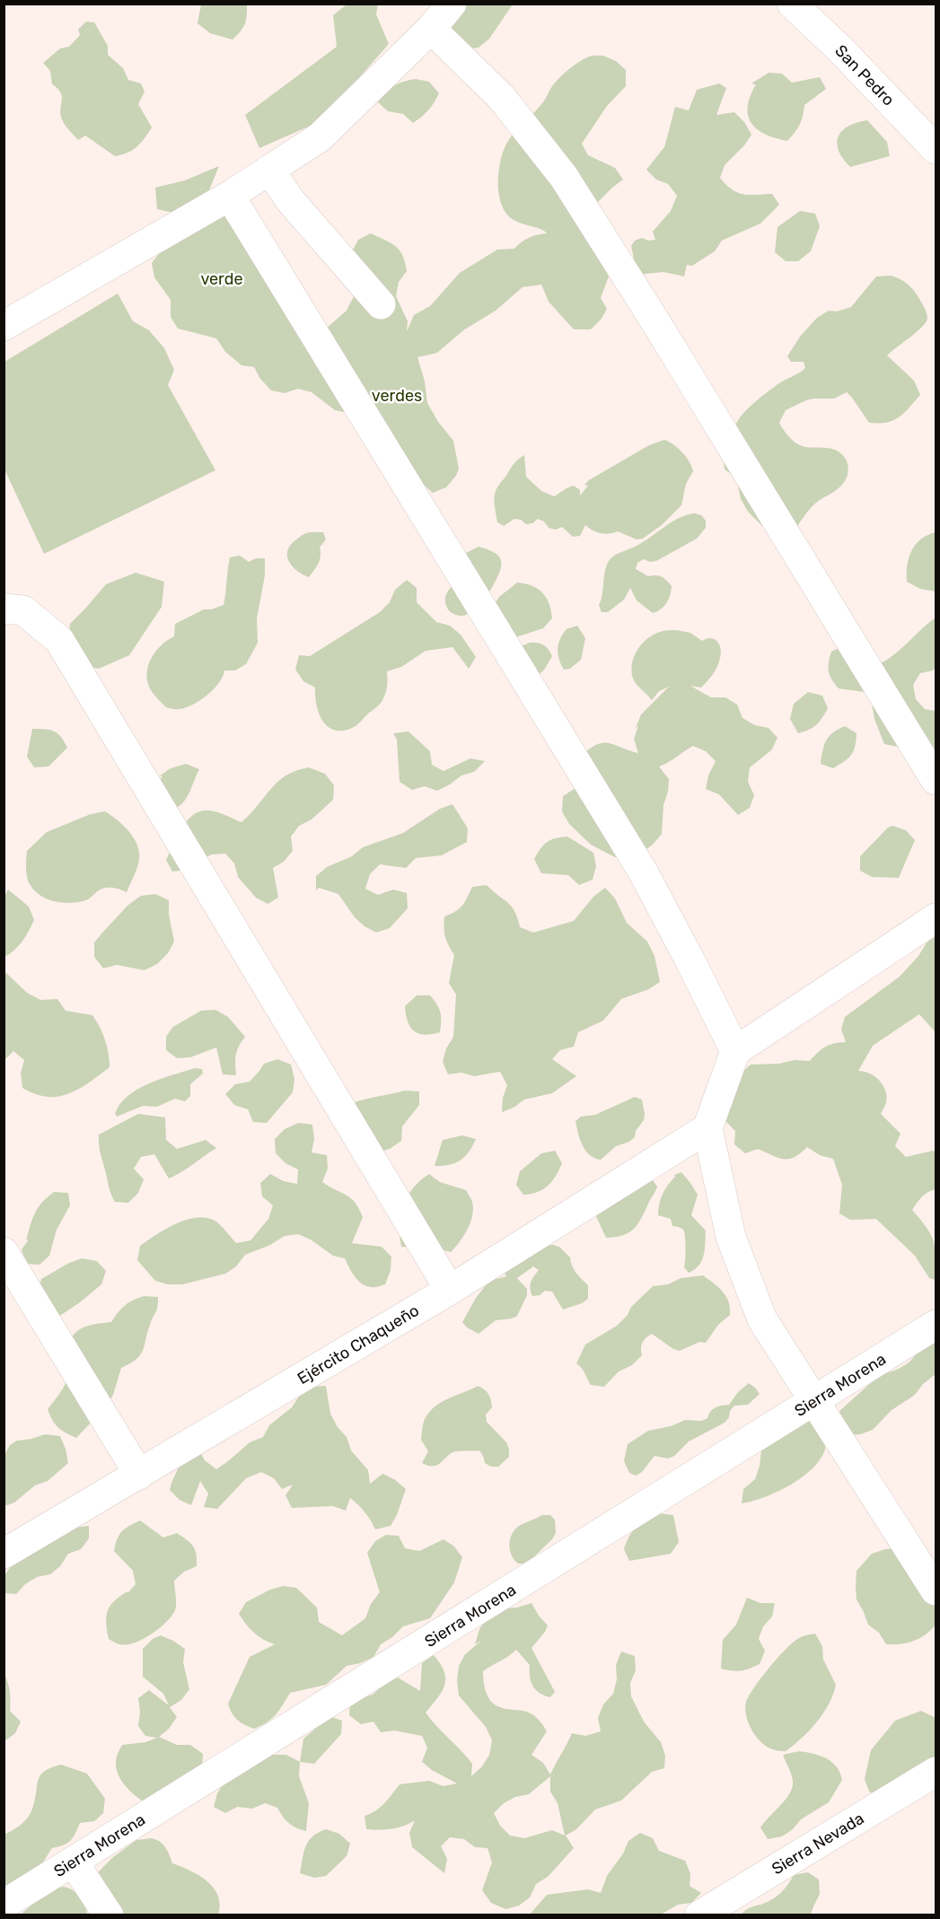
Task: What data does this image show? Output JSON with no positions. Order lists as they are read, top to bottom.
{
  "streets": {
    "street": [
      "San Pedro",
      "Ejército Chaqueño",
      "Sierra Morena",
      "Sierra Nevada"
    ]
  },
  "parks": ["verde", "verdes"]
}
